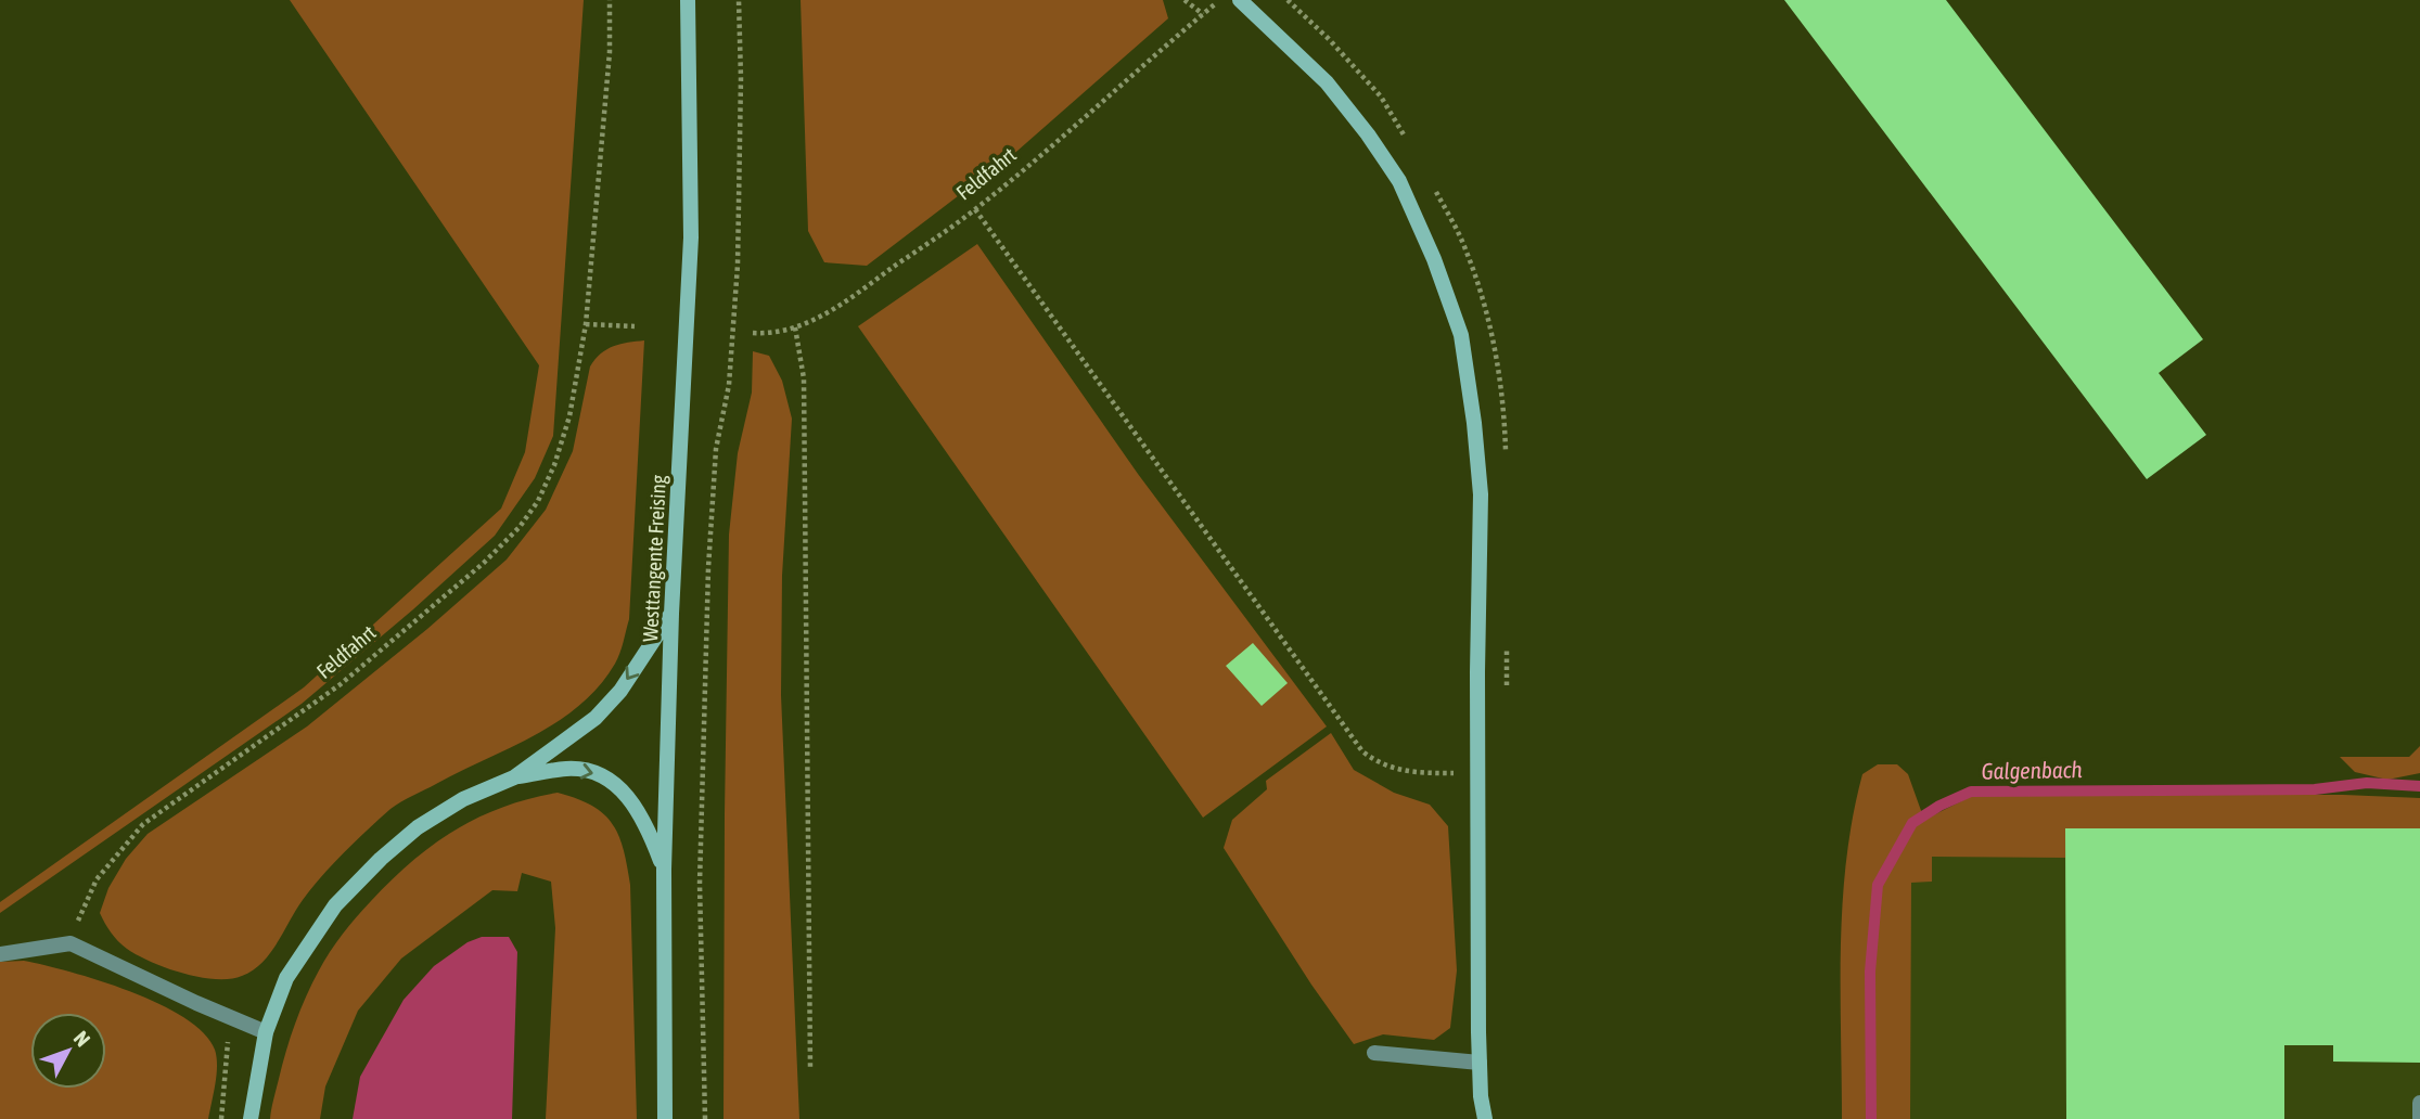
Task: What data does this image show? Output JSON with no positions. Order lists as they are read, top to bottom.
{
  "streets": {
    "main road": ["Westtangente Freising"],
    "path": ["Feldfahrt"]
  },
  "water": ["Galgenbach"],
  "north": "top right"
}
